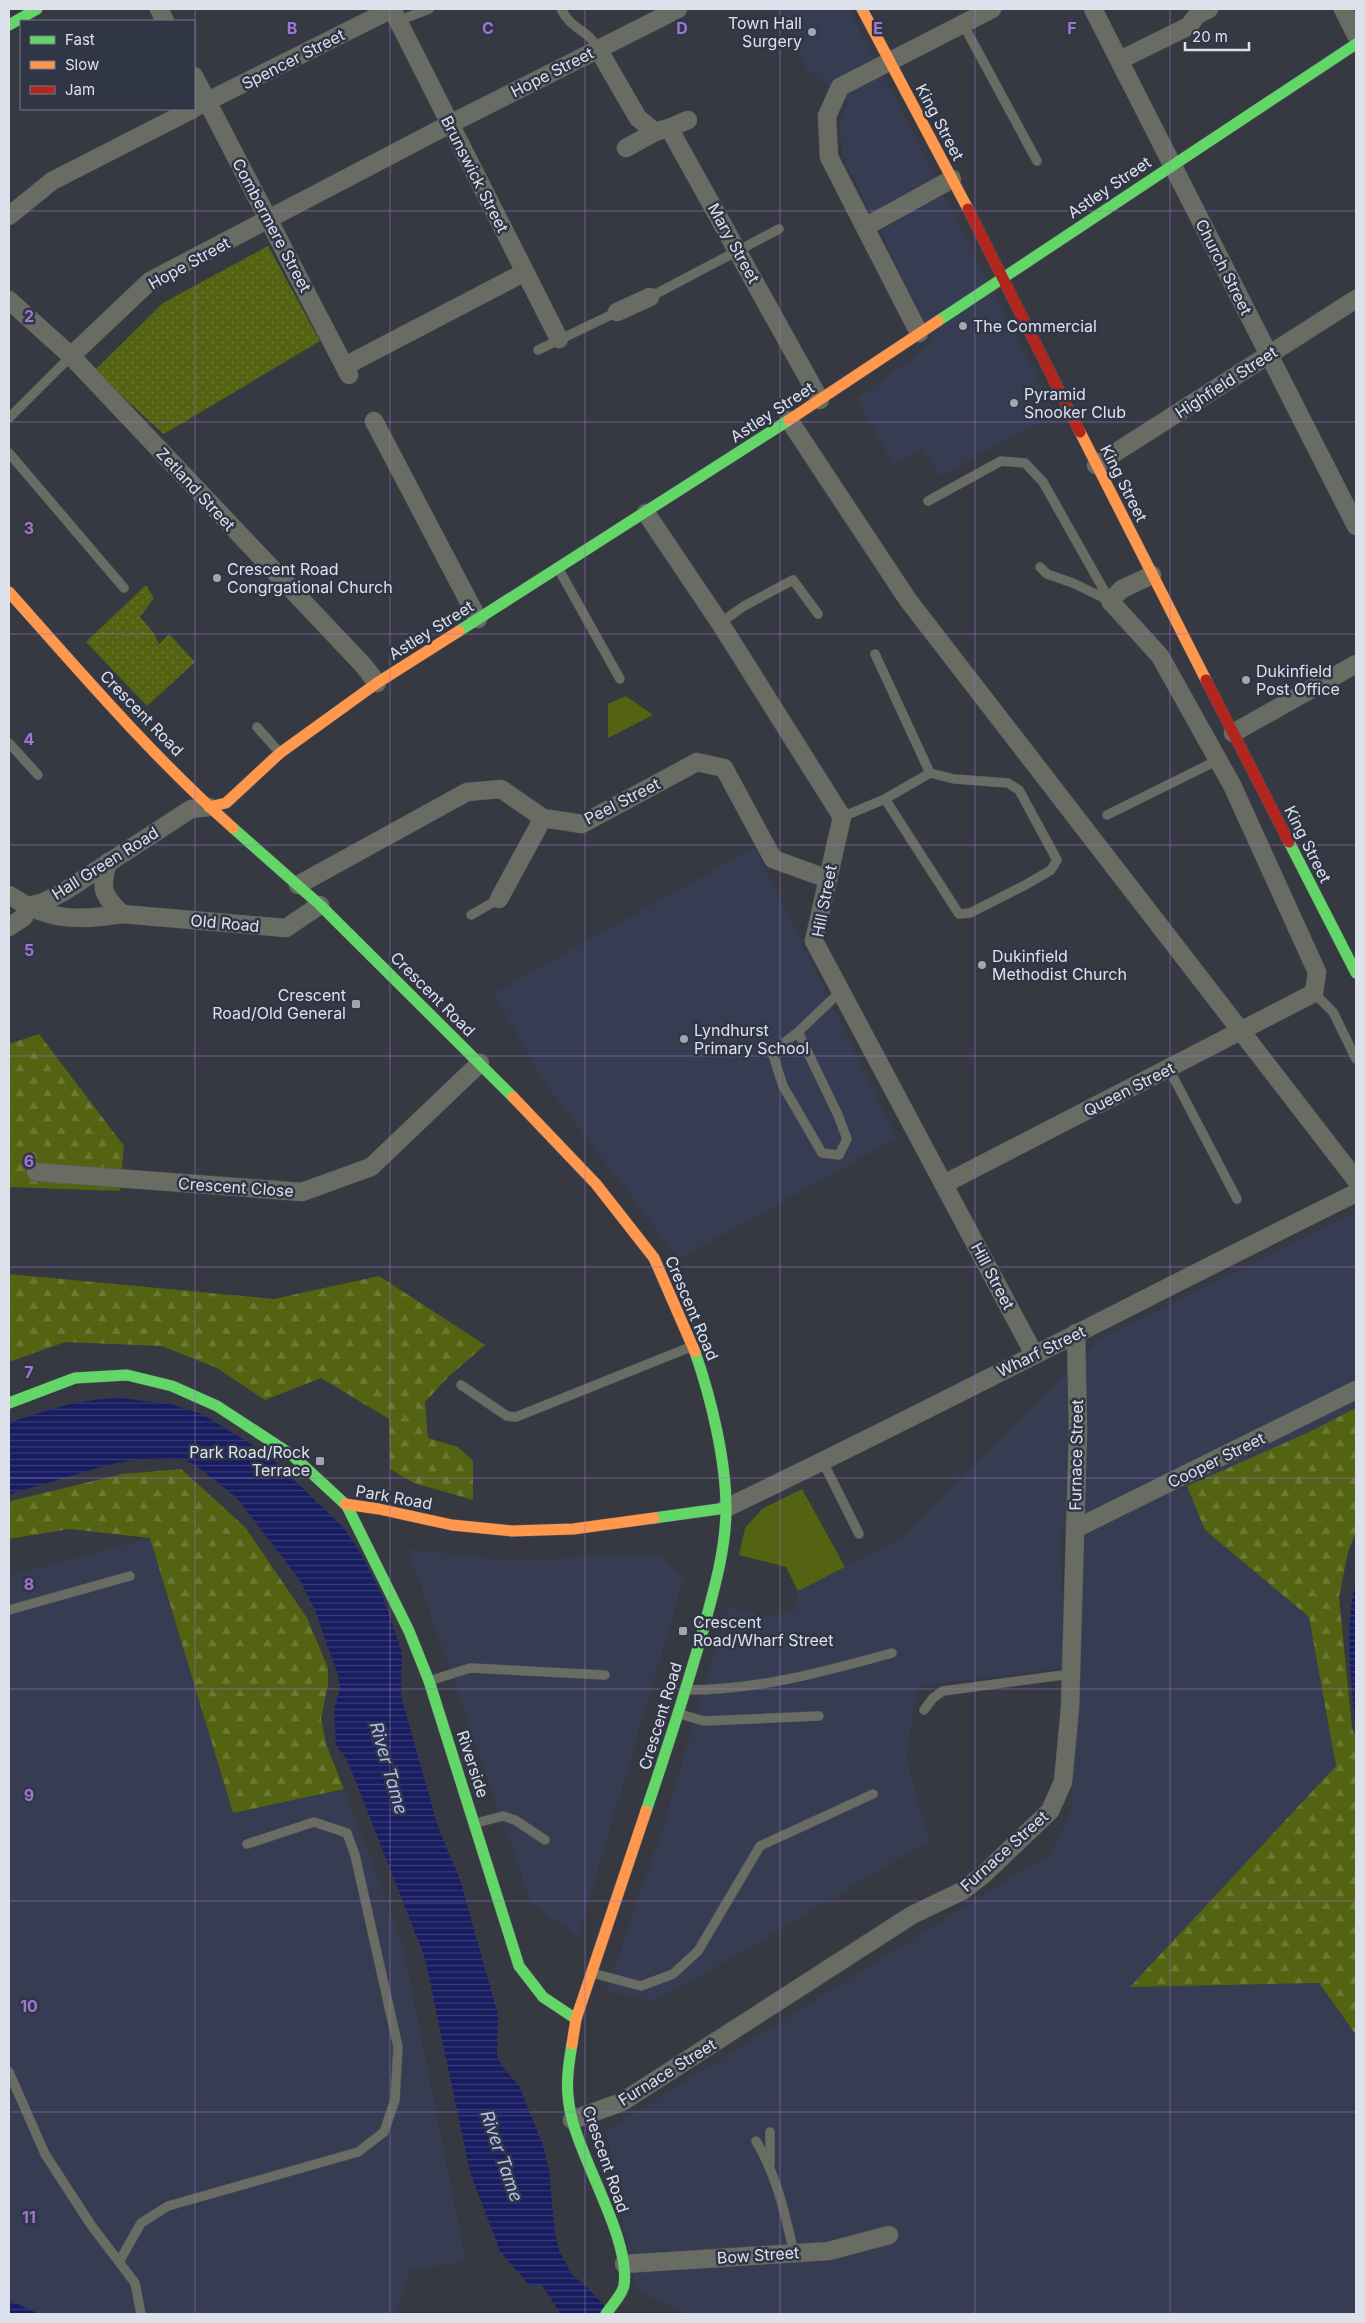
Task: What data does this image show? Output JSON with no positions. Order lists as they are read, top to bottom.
{
  "streets": {
    "main road": [
      "King Street",
      "Astley Street",
      "Crescent Road",
      "Park Road",
      "Riverside"
    ],
    "street": [
      "Spencer Street",
      "Hope Street",
      "Brunswick Street",
      "Combermere Street",
      "Mary Street",
      "Church Street",
      "Highfield Street",
      "Zetland Street",
      "Peel Street",
      "Hall Green Road",
      "Hill Street",
      "Old Road",
      "Queen Street",
      "Crescent Close",
      "Wharf Street",
      "Furnace Street",
      "Cooper Street",
      "Bow Street"
    ]
  },
  "crossings": [
    ["Spencer Street", "Brunswick Street"],
    ["Spencer Street", "Combermere Street"],
    ["Hope Street", "Brunswick Street"],
    ["Hope Street", "Combermere Street"],
    ["Hope Street", "Mary Street"],
    ["Hope Street", "Zetland Street"],
    ["King Street", "Astley Street"],
    ["King Street", "Highfield Street"],
    ["Brunswick Street", "Combermere Street"],
    ["Astley Street", "Mary Street"],
    ["Astley Street", "Church Street"],
    ["Astley Street", "Zetland Street"],
    ["Astley Street", "Crescent Road"],
    ["Astley Street", "Hall Green Road"],
    ["Church Street", "Highfield Street"],
    ["Crescent Road", "Peel Street"],
    ["Crescent Road", "Hall Green Road"],
    ["Crescent Road", "Old Road"],
    ["Crescent Road", "Crescent Close"],
    ["Crescent Road", "Wharf Street"],
    ["Crescent Road", "Furnace Street"],
    ["Crescent Road", "Park Road"],
    ["Crescent Road", "Riverside"],
    ["Crescent Road", "Bow Street"],
    ["Peel Street", "Hill Street"],
    ["Hall Green Road", "Old Road"],
    ["Hill Street", "Queen Street"],
    ["Hill Street", "Wharf Street"],
    ["Wharf Street", "Furnace Street"],
    ["Wharf Street", "Park Road"],
    ["Furnace Street", "Cooper Street"],
    ["Park Road", "Riverside"]
  ],
  "water": ["River Tame"],
  "places": {
    "other": [
      "Town Hall Surgery",
      "The Commercial",
      "Pyramid Snooker Club",
      "Crescent Road Congrgational Church",
      "Dukinfield Post Office",
      "Dukinfield Methodist Church",
      "Lyndhurst Primary School"
    ],
    "transit": ["Crescent Road/Old General", "Park Road/Rock Terrace", "Crescent Road/Wharf Street"]
  },
  "legend": ["Fast", "Slow", "Jam"],
  "scale_bar": "20 m",
  "grid": {
    "columns": [
      "B",
      "C",
      "D",
      "E",
      "F"
    ],
    "rows": [
      "2",
      "3",
      "4",
      "5",
      "6",
      "7",
      "8",
      "9",
      "10",
      "11"
    ]
  }
}
